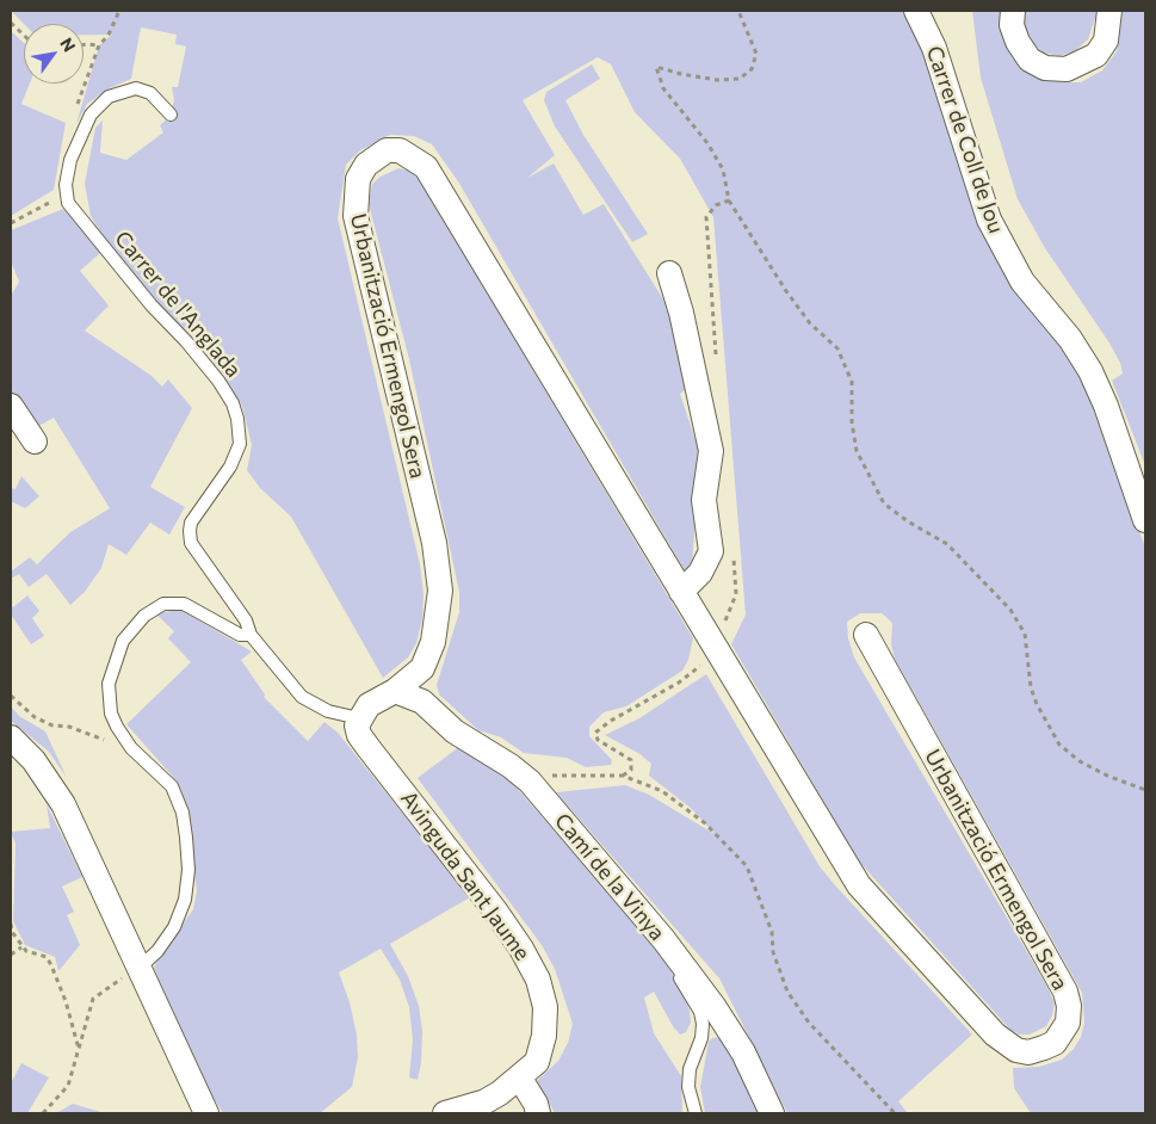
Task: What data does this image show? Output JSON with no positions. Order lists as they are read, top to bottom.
{
  "streets": {
    "street": [
      "Carrer de Coll de Jou",
      "Urbanització Ermengol Sera",
      "Avinguda Sant Jaume",
      "Camí de la Vinya"
    ],
    "lane": ["Carrer de l'Anglada"]
  },
  "crossings": [
    ["Carrer de l'Anglada", "Urbanització Ermengol Sera"],
    ["Carrer de l'Anglada", "Avinguda Sant Jaume"],
    ["Urbanització Ermengol Sera", "Avinguda Sant Jaume"],
    ["Urbanització Ermengol Sera", "Camí de la Vinya"]
  ],
  "north": "top right"
}
